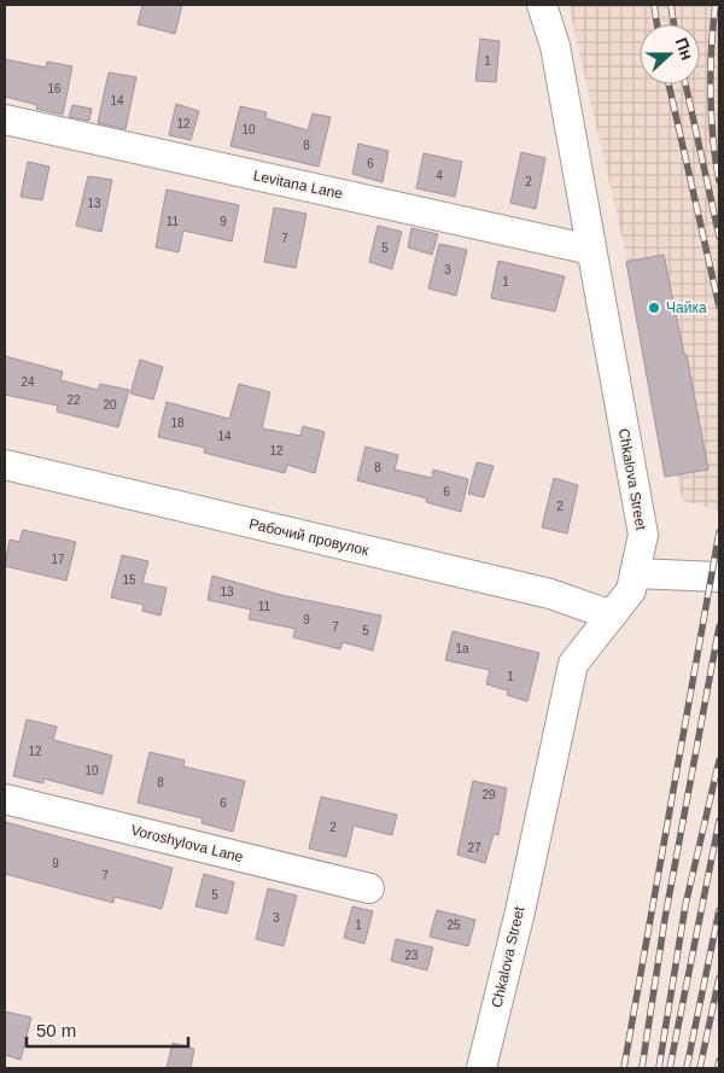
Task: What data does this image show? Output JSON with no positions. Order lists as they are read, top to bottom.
{
  "streets": {
    "street": [
      "Levitana Lane",
      "Chkalova Street",
      "Рабочий провулок",
      "Voroshylova Lane"
    ]
  },
  "crossings": [
    ["Levitana Lane", "Chkalova Street"],
    ["Chkalova Street", "Рабочий провулок"]
  ],
  "places": ["Чайка"],
  "house_numbers": [
    "1",
    "16",
    "14",
    "12",
    "10",
    "8",
    "6",
    "4",
    "2",
    "13",
    "11",
    "9",
    "7",
    "5",
    "3",
    "1",
    "24",
    "22",
    "20",
    "18",
    "14",
    "12",
    "8",
    "6",
    "2",
    "17",
    "15",
    "13",
    "11",
    "9",
    "7",
    "5",
    "1а",
    "1",
    "12",
    "10",
    "8",
    "29",
    "6",
    "2",
    "27",
    "9",
    "7",
    "5",
    "3",
    "1",
    "25",
    "23"
  ],
  "scale_bar": "50 m",
  "north": "right"
}
